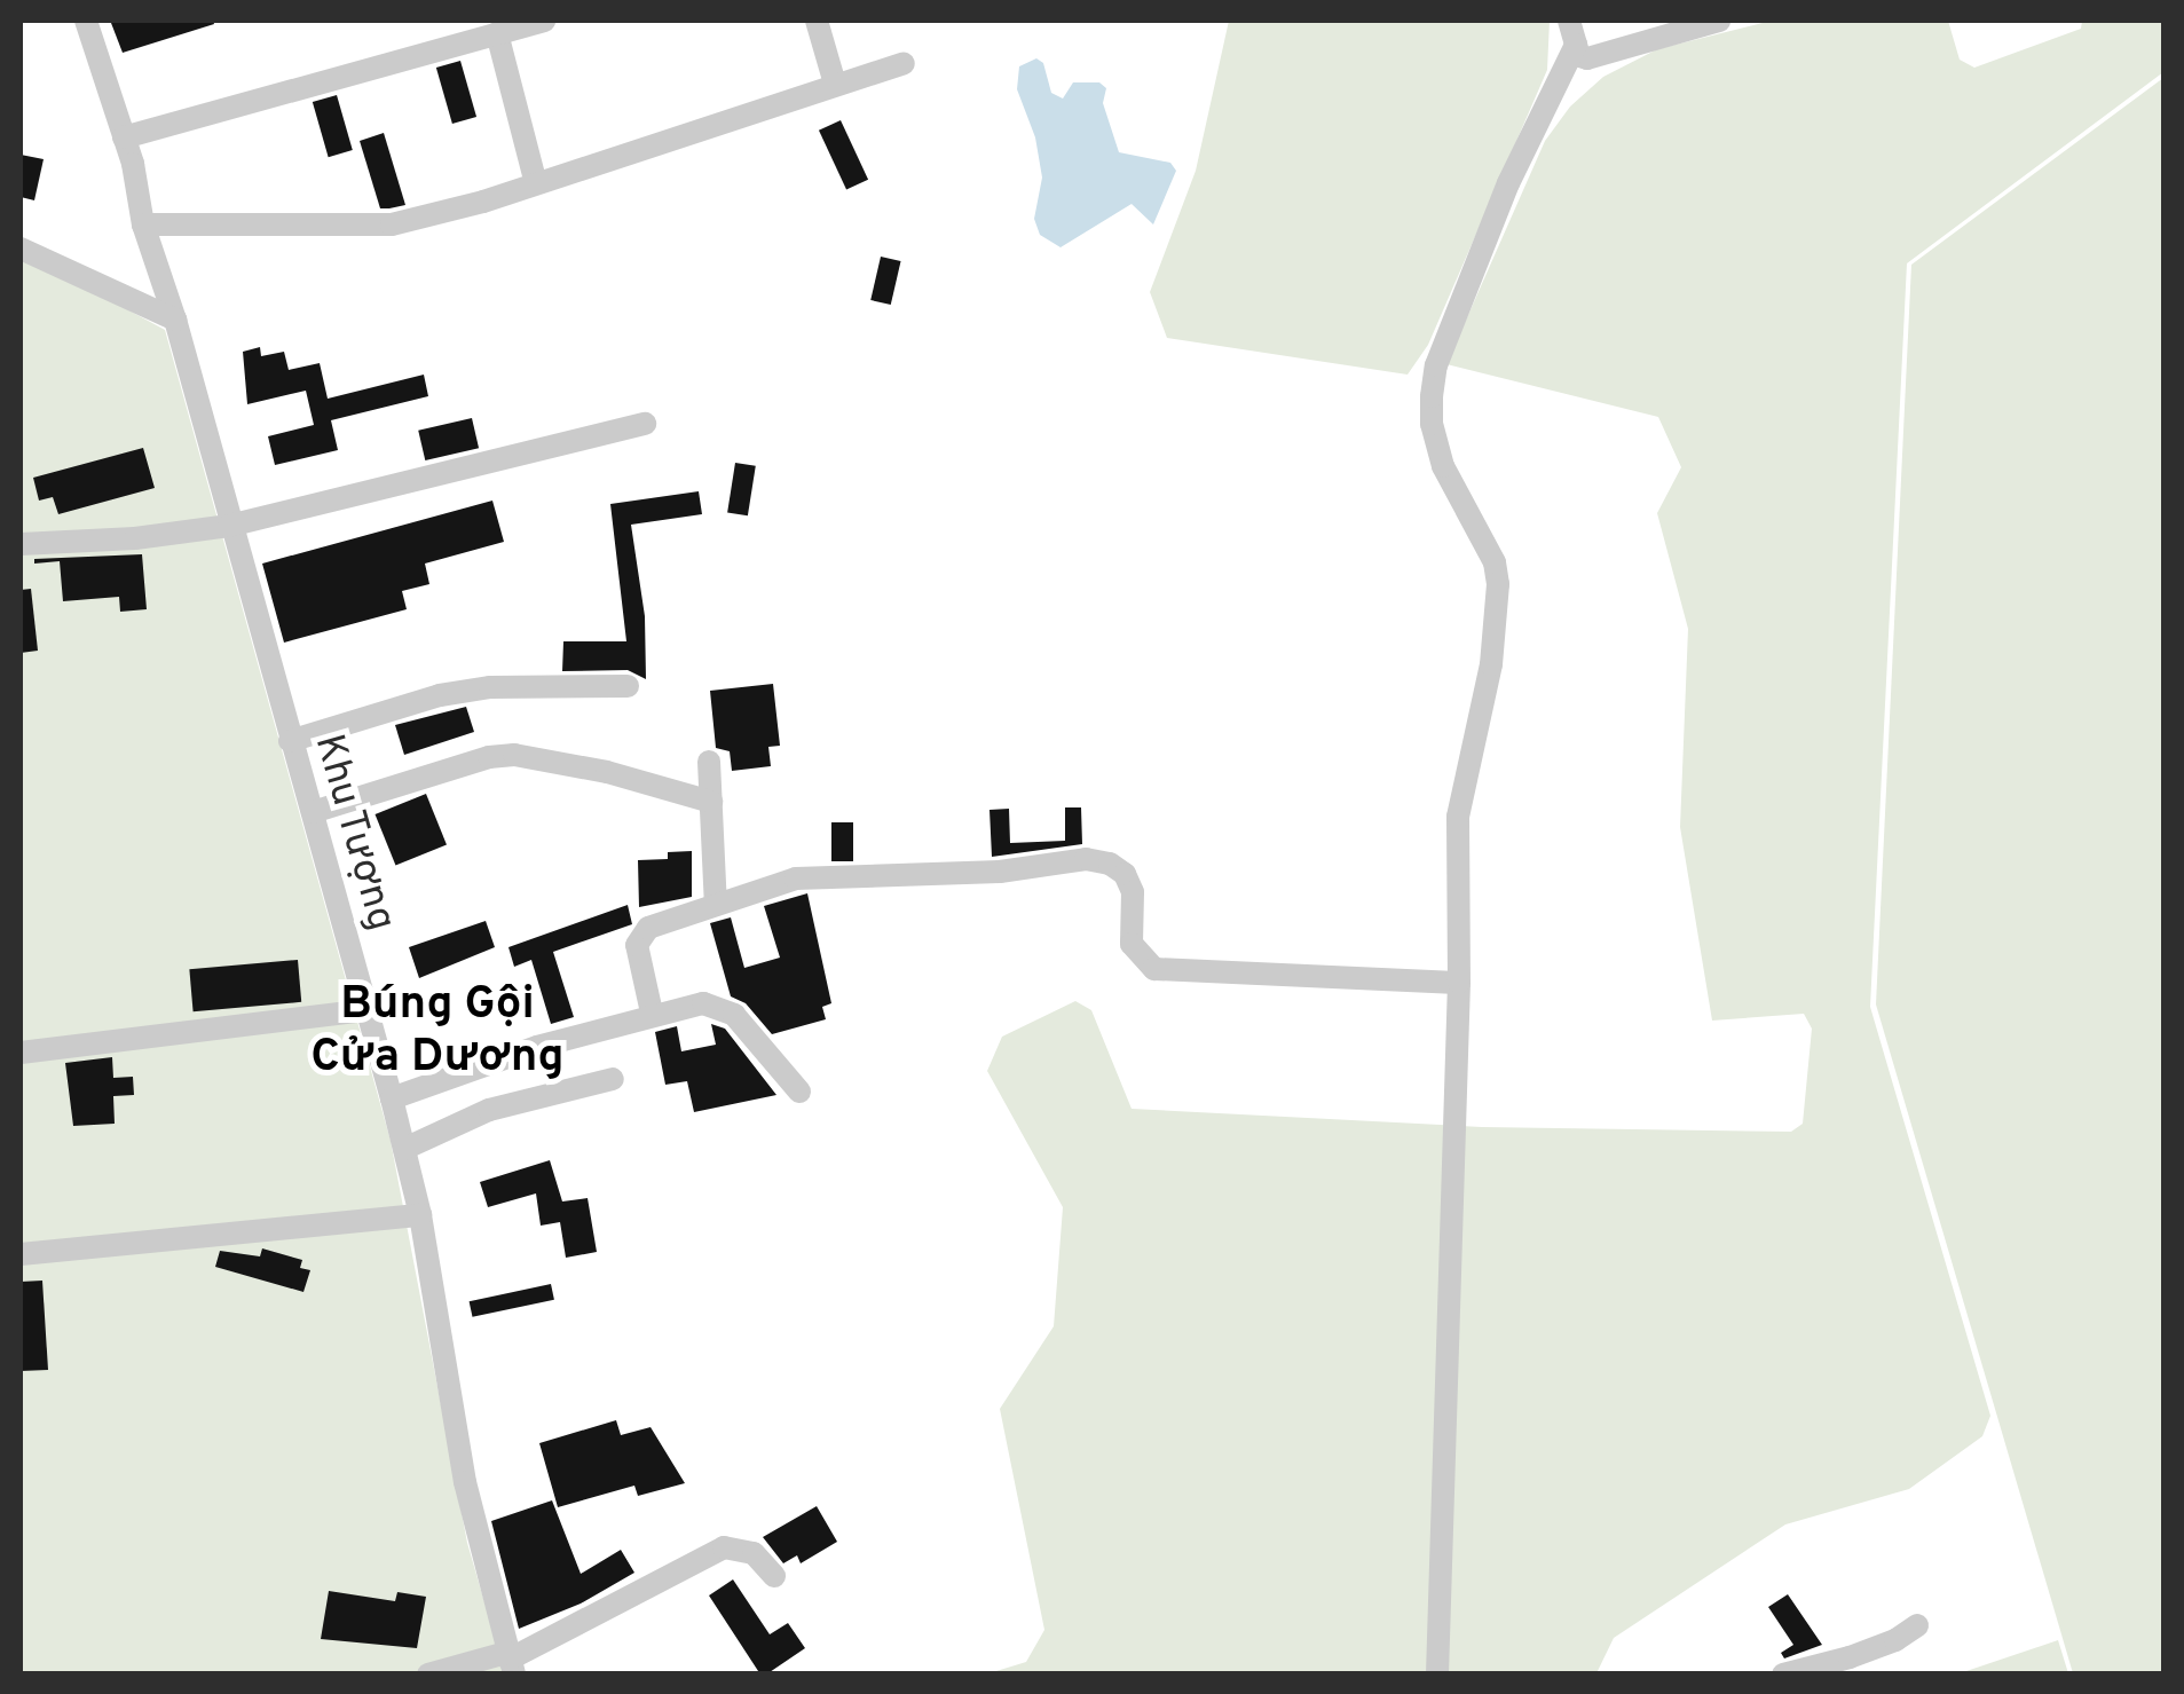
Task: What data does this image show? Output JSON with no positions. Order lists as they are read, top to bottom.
{
  "streets": {
    "street": ["Khu Tượng"]
  },
  "districts": ["Búng Gội Cửa Dương"]
}
